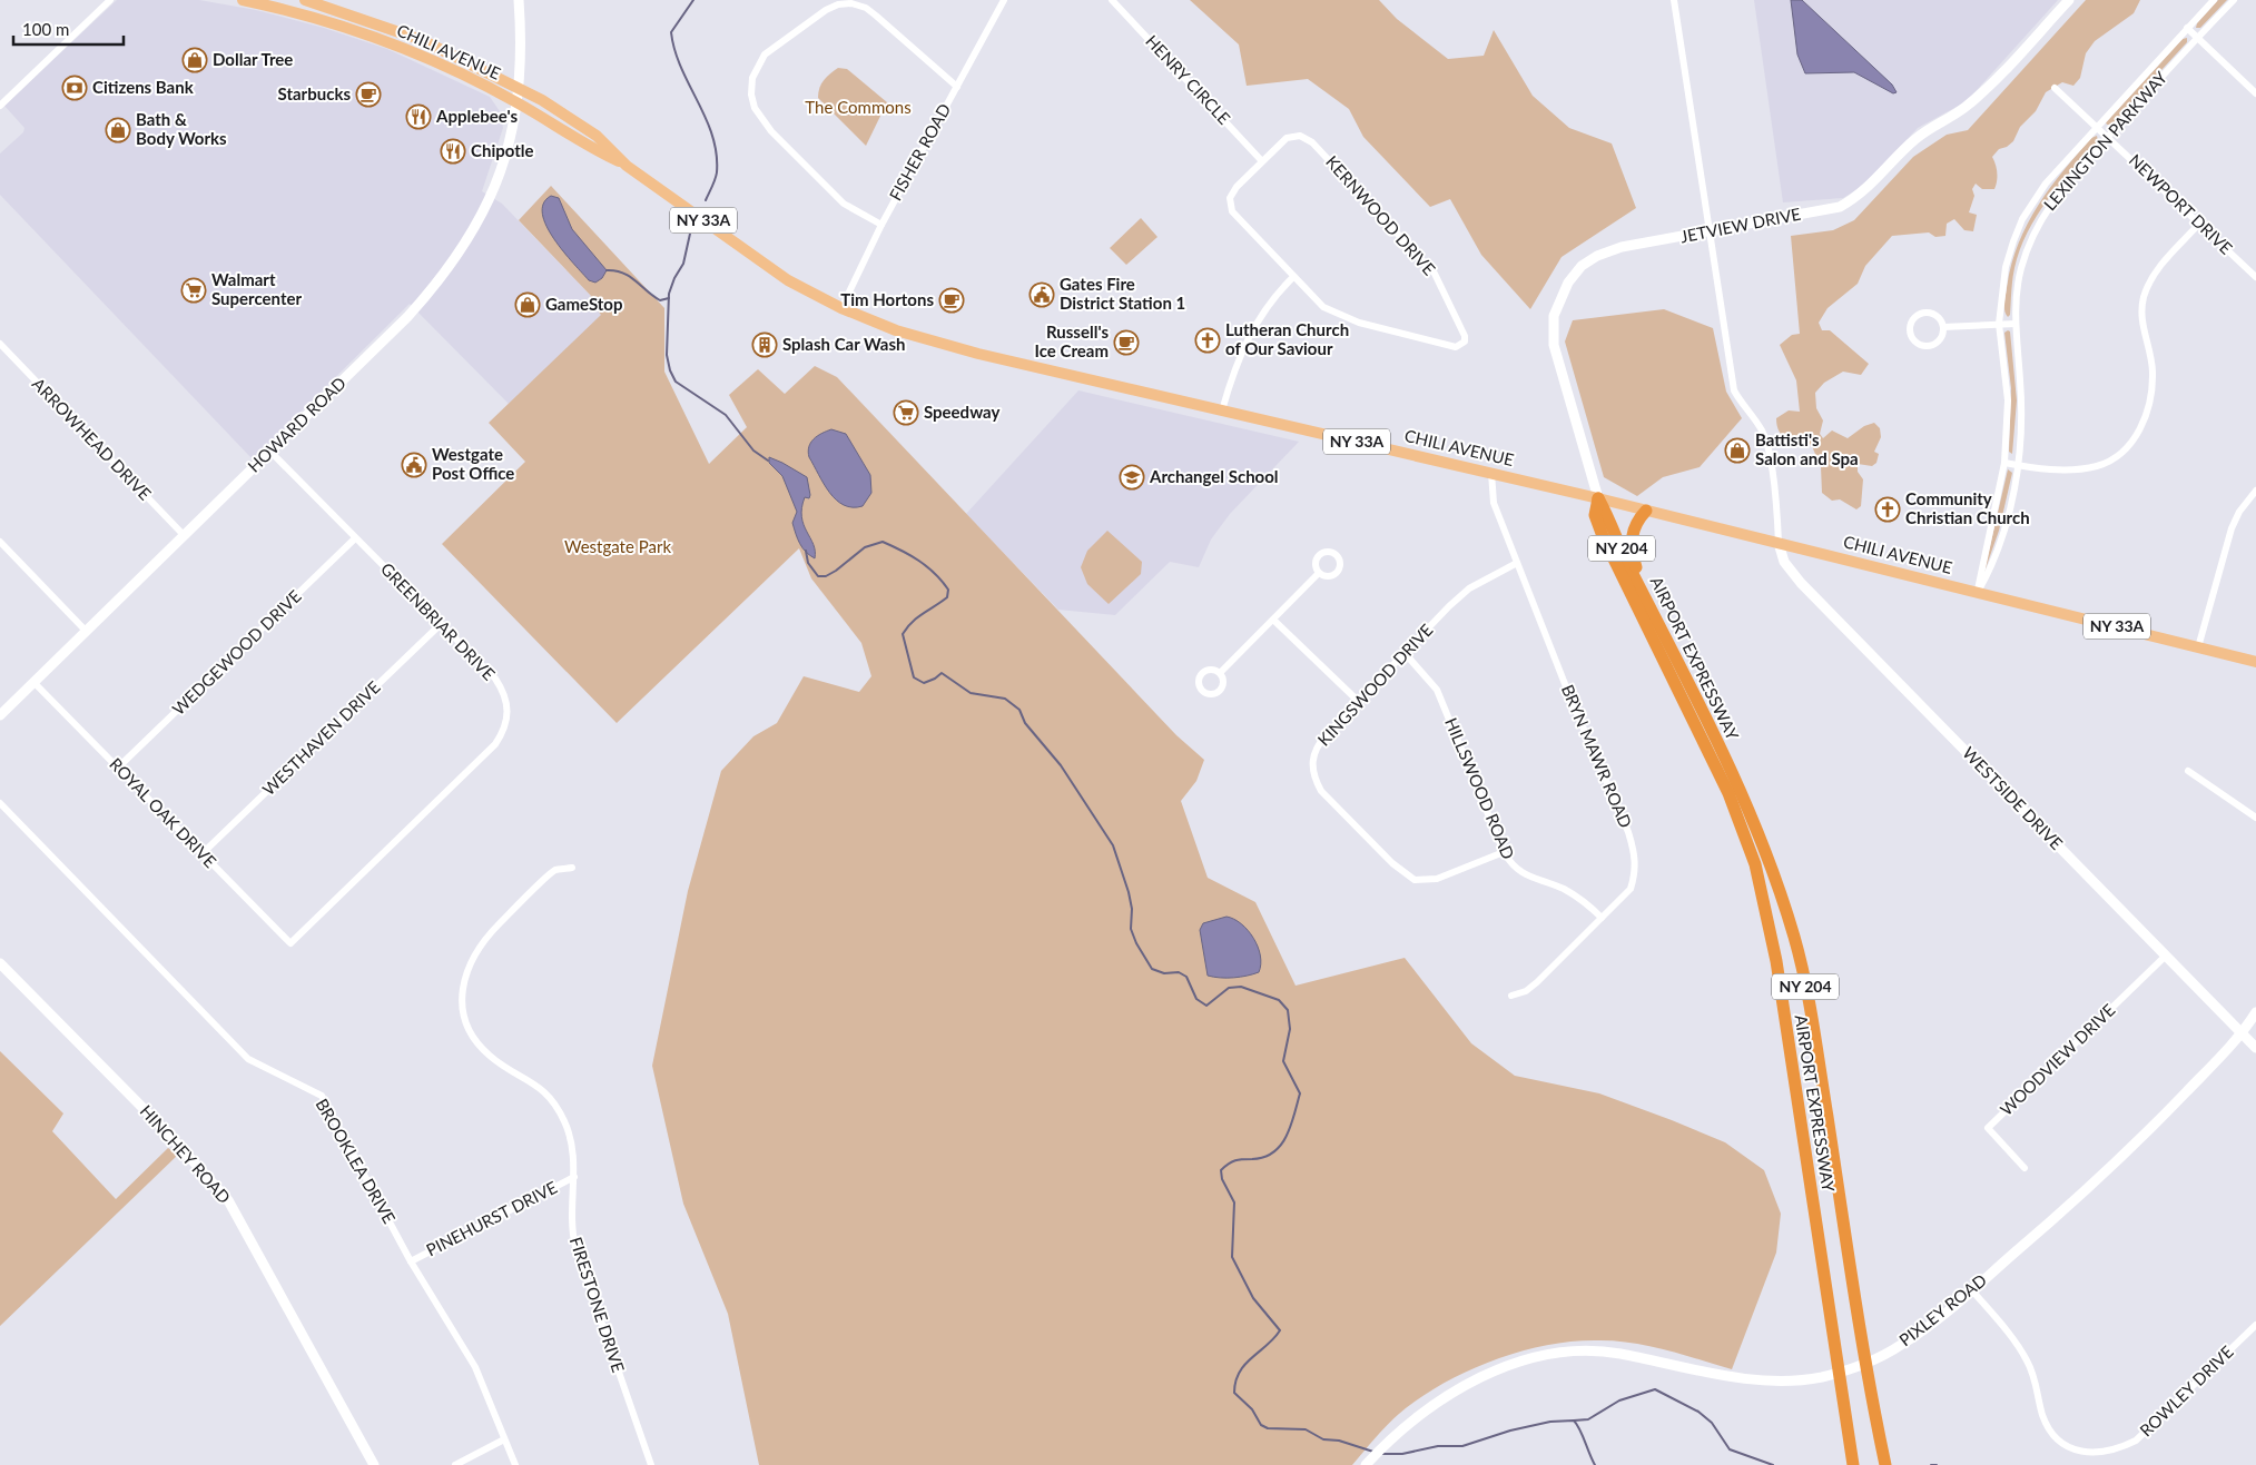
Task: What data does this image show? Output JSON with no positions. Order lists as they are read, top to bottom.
{
  "streets": {
    "highway": ["NY 204", "AIRPORT EXPRESSWAY"],
    "main road": ["CHILI AVENUE", "NY 33A"],
    "street": [
      "HENRY CIRCLE",
      "LEXINGTON PARKWAY",
      "FISHER ROAD",
      "NEWPORT DRIVE",
      "KERNWOOD DRIVE",
      "JETVIEW DRIVE",
      "HOWARD ROAD",
      "ARROWHEAD DRIVE",
      "GREENBRIAR DRIVE",
      "WEDGEWOOD DRIVE",
      "KINGSWOOD DRIVE",
      "WESTHAVEN DRIVE",
      "BRYN MAWR ROAD",
      "HILLSWOOD ROAD",
      "WESTSIDE DRIVE",
      "ROYAL OAK DRIVE",
      "WOODVIEW DRIVE",
      "HINCHEY ROAD",
      "BROOKLEA DRIVE",
      "PINEHURST DRIVE",
      "FIRESTONE DRIVE",
      "PIXLEY ROAD",
      "ROWLEY DRIVE"
    ]
  },
  "crossings": [
    ["CHILI AVENUE", "LEXINGTON PARKWAY"],
    ["CHILI AVENUE", "FISHER ROAD"],
    ["CHILI AVENUE", "JETVIEW DRIVE"],
    ["CHILI AVENUE", "HOWARD ROAD"],
    ["CHILI AVENUE", "AIRPORT EXPRESSWAY"],
    ["CHILI AVENUE", "BRYN MAWR ROAD"],
    ["CHILI AVENUE", "WESTSIDE DRIVE"],
    ["HENRY CIRCLE", "KERNWOOD DRIVE"],
    ["LEXINGTON PARKWAY", "NEWPORT DRIVE"],
    ["JETVIEW DRIVE", "AIRPORT EXPRESSWAY"],
    ["HOWARD ROAD", "ARROWHEAD DRIVE"],
    ["HOWARD ROAD", "GREENBRIAR DRIVE"],
    ["HOWARD ROAD", "ROYAL OAK DRIVE"],
    ["GREENBRIAR DRIVE", "WEDGEWOOD DRIVE"],
    ["GREENBRIAR DRIVE", "WESTHAVEN DRIVE"],
    ["GREENBRIAR DRIVE", "ROYAL OAK DRIVE"],
    ["WEDGEWOOD DRIVE", "ROYAL OAK DRIVE"],
    ["KINGSWOOD DRIVE", "BRYN MAWR ROAD"],
    ["KINGSWOOD DRIVE", "HILLSWOOD ROAD"],
    ["WESTHAVEN DRIVE", "ROYAL OAK DRIVE"],
    ["BRYN MAWR ROAD", "HILLSWOOD ROAD"],
    ["WESTSIDE DRIVE", "WOODVIEW DRIVE"],
    ["WESTSIDE DRIVE", "PIXLEY ROAD"],
    ["BROOKLEA DRIVE", "PINEHURST DRIVE"],
    ["PINEHURST DRIVE", "FIRESTONE DRIVE"],
    ["PIXLEY ROAD", "ROWLEY DRIVE"]
  ],
  "parks": ["The Commons", "Westgate Park"],
  "places": {
    "shop": [
      "Dollar Tree",
      "Bath & Body Works",
      "GameStop",
      "Battisti's Salon and Spa"
    ],
    "bank": ["Citizens Bank"],
    "cafe": ["Starbucks", "Tim Hortons", "Russell's Ice Cream"],
    "restaurant": ["Applebee's", "Chipotle"],
    "supermarket": ["Walmart Supercenter", "Speedway"],
    "public building": ["Gates Fire District Station 1", "Westgate Post Office"],
    "church": ["Lutheran Church of Our Saviour", "Community Christian Church"],
    "building": ["Splash Car Wash"],
    "school or university": ["Archangel School"]
  },
  "scale_bar": "100 m"
}
